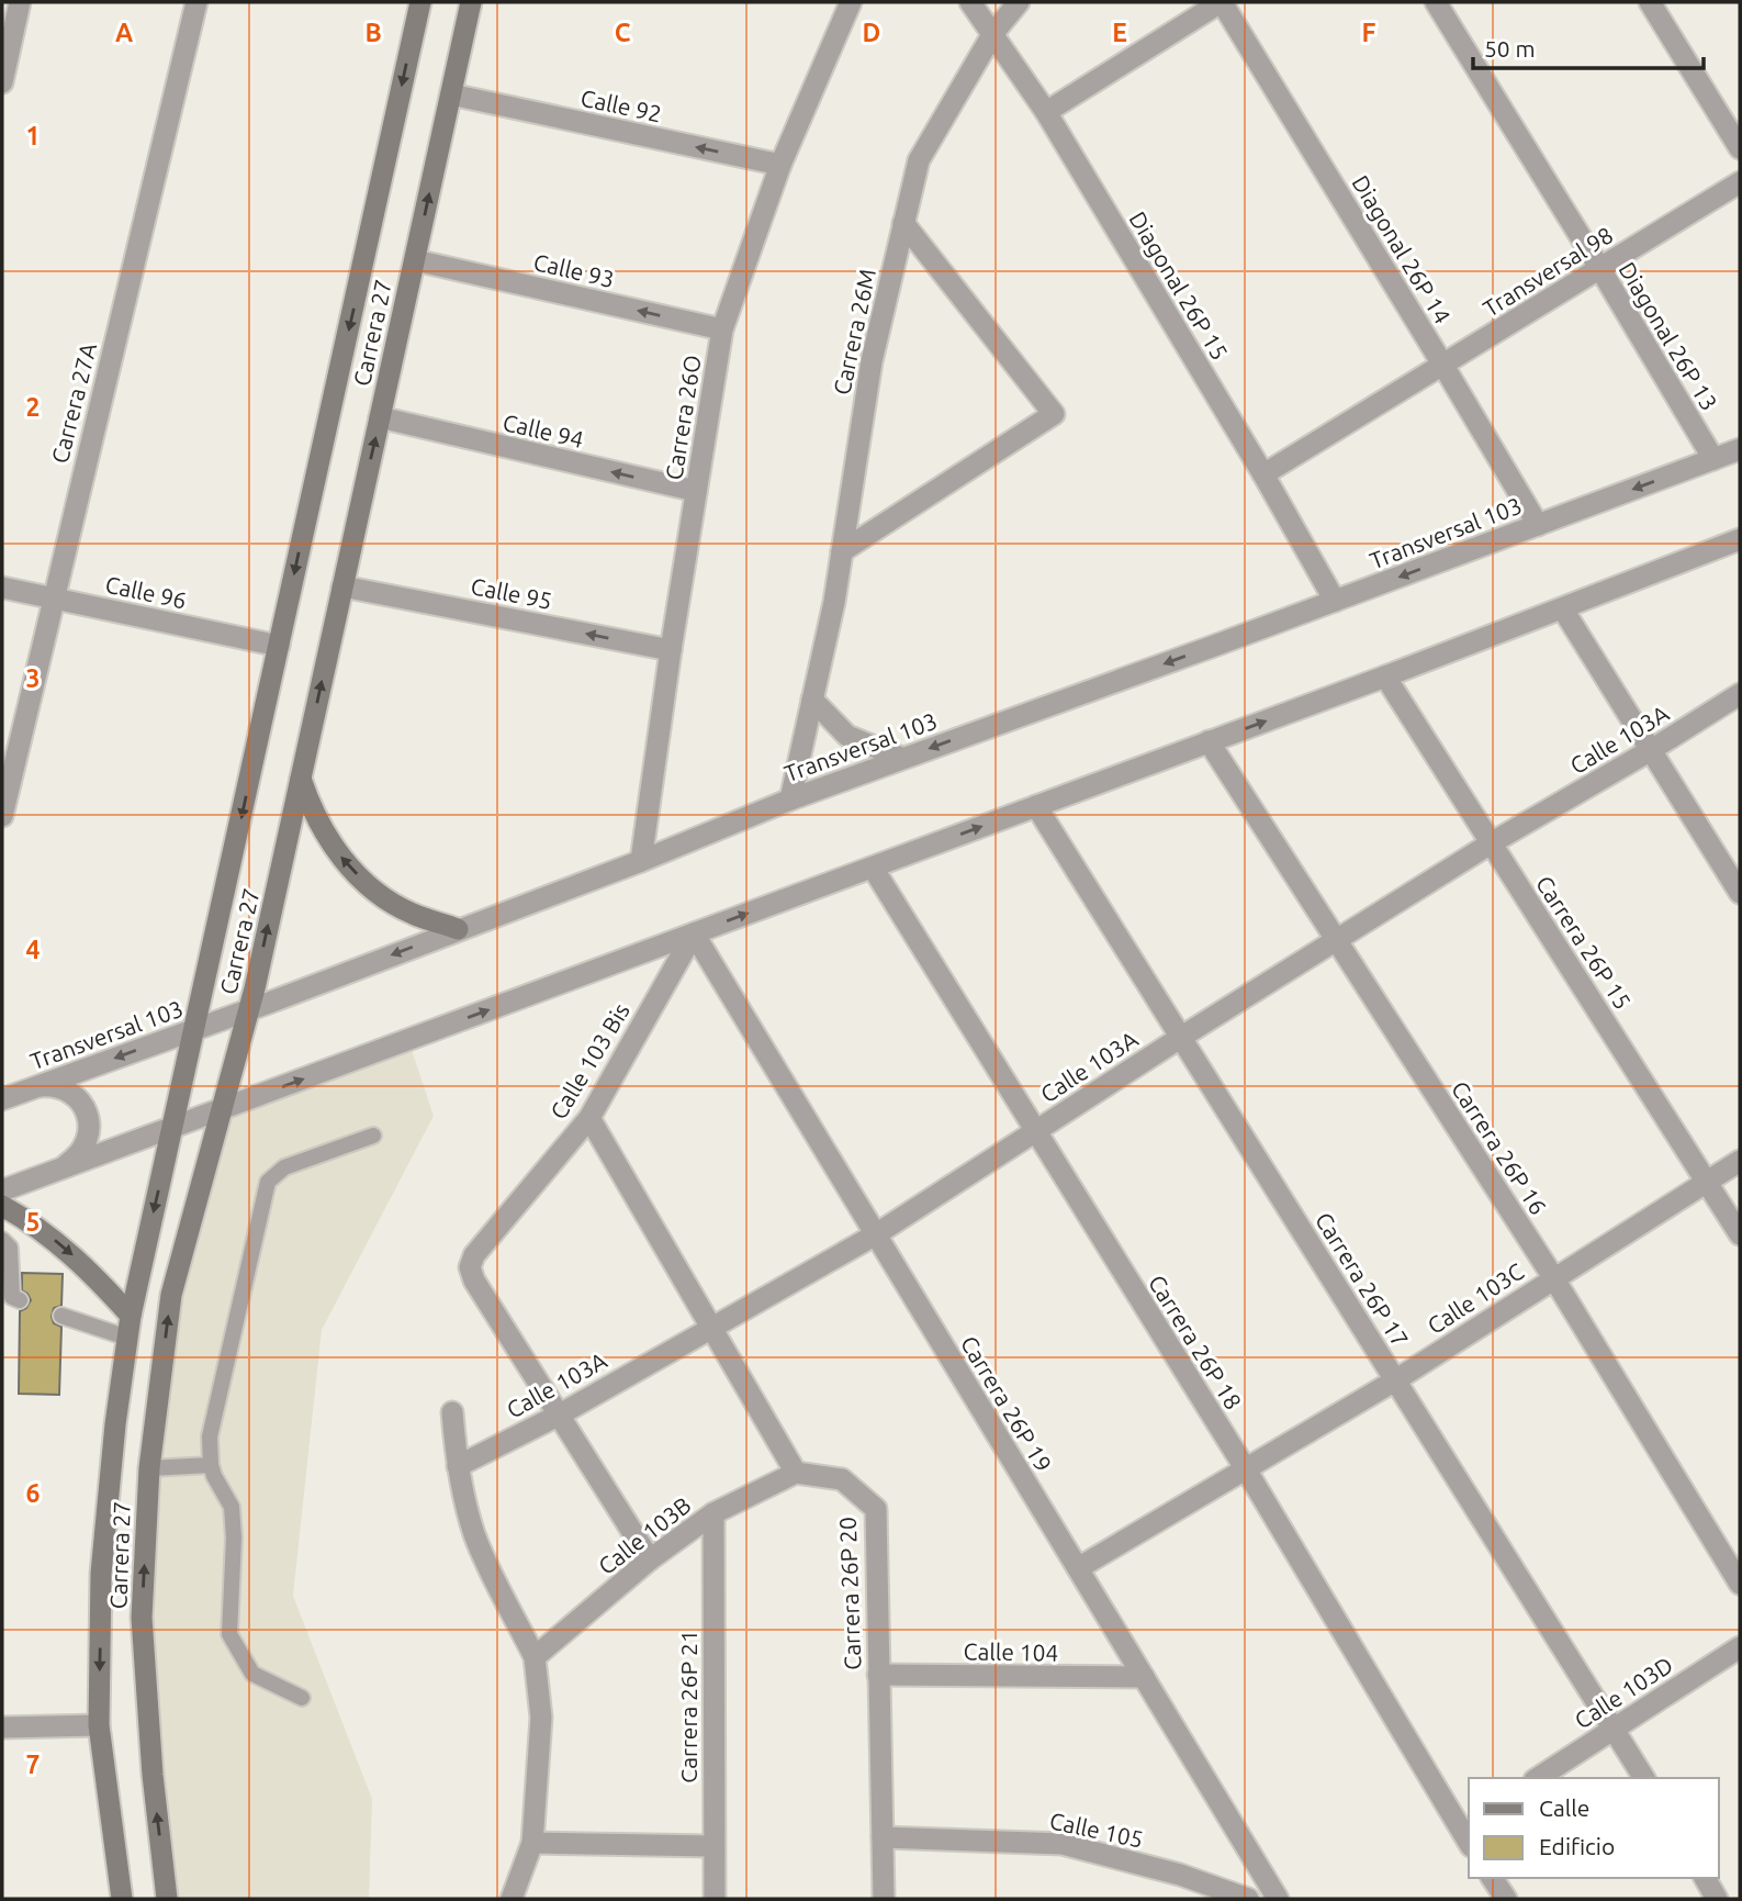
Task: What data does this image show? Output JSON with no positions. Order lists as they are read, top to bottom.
{
  "streets": {
    "main road": ["Carrera 27"],
    "street": [
      "Calle 92",
      "Diagonal 26P 14",
      "Calle 93",
      "Transversal 98",
      "Diagonal 26P 15",
      "Carrera 26M",
      "Diagonal 26P 13",
      "Carrera 27A",
      "Carrera 26O",
      "Calle 94",
      "Transversal 103",
      "Calle 96",
      "Calle 95",
      "Calle 103A",
      "Carrera 26P 15",
      "Calle 103 Bis",
      "Carrera 26P 16",
      "Carrera 26P 17",
      "Calle 103C",
      "Carrera 26P 18",
      "Carrera 26P 19",
      "Calle 103B",
      "Carrera 26P 20",
      "Calle 104",
      "Calle 103D",
      "Carrera 26P 21",
      "Calle 105"
    ]
  },
  "crossings": [
    ["Calle 92", "Carrera 27"],
    ["Calle 92", "Carrera 26O"],
    ["Diagonal 26P 14", "Transversal 98"],
    ["Diagonal 26P 14", "Transversal 103"],
    ["Calle 93", "Carrera 27"],
    ["Calle 93", "Carrera 26O"],
    ["Transversal 98", "Diagonal 26P 15"],
    ["Transversal 98", "Diagonal 26P 13"],
    ["Diagonal 26P 15", "Carrera 26M"],
    ["Diagonal 26P 15", "Transversal 103"],
    ["Carrera 26M", "Transversal 103"],
    ["Carrera 27", "Calle 94"],
    ["Carrera 27", "Transversal 103"],
    ["Carrera 27", "Calle 96"],
    ["Carrera 27", "Calle 95"],
    ["Diagonal 26P 13", "Transversal 103"],
    ["Carrera 27A", "Calle 96"],
    ["Carrera 26O", "Calle 94"],
    ["Carrera 26O", "Transversal 103"],
    ["Carrera 26O", "Calle 95"],
    ["Calle 103A", "Carrera 26P 15"],
    ["Calle 103A", "Calle 103 Bis"],
    ["Calle 103A", "Carrera 26P 16"],
    ["Calle 103A", "Carrera 26P 17"],
    ["Calle 103A", "Carrera 26P 18"],
    ["Calle 103A", "Carrera 26P 19"],
    ["Carrera 26P 15", "Calle 103C"],
    ["Calle 103 Bis", "Carrera 26P 19"],
    ["Carrera 26P 16", "Calle 103C"],
    ["Carrera 26P 17", "Calle 103C"],
    ["Carrera 26P 17", "Calle 103D"],
    ["Calle 103C", "Carrera 26P 18"],
    ["Calle 103C", "Carrera 26P 19"],
    ["Carrera 26P 19", "Calle 104"],
    ["Calle 103B", "Carrera 26P 20"],
    ["Calle 103B", "Carrera 26P 21"],
    ["Carrera 26P 20", "Calle 104"],
    ["Carrera 26P 20", "Calle 105"]
  ],
  "one_way": [
    "Calle 92",
    "Calle 93",
    "Calle 94",
    "Calle 95"
  ],
  "legend": ["Calle", "Edificio"],
  "scale_bar": "50 m",
  "grid": {
    "columns": [
      "A",
      "B",
      "C",
      "D",
      "E",
      "F"
    ],
    "rows": [
      "1",
      "2",
      "3",
      "4",
      "5",
      "6",
      "7"
    ]
  }
}
